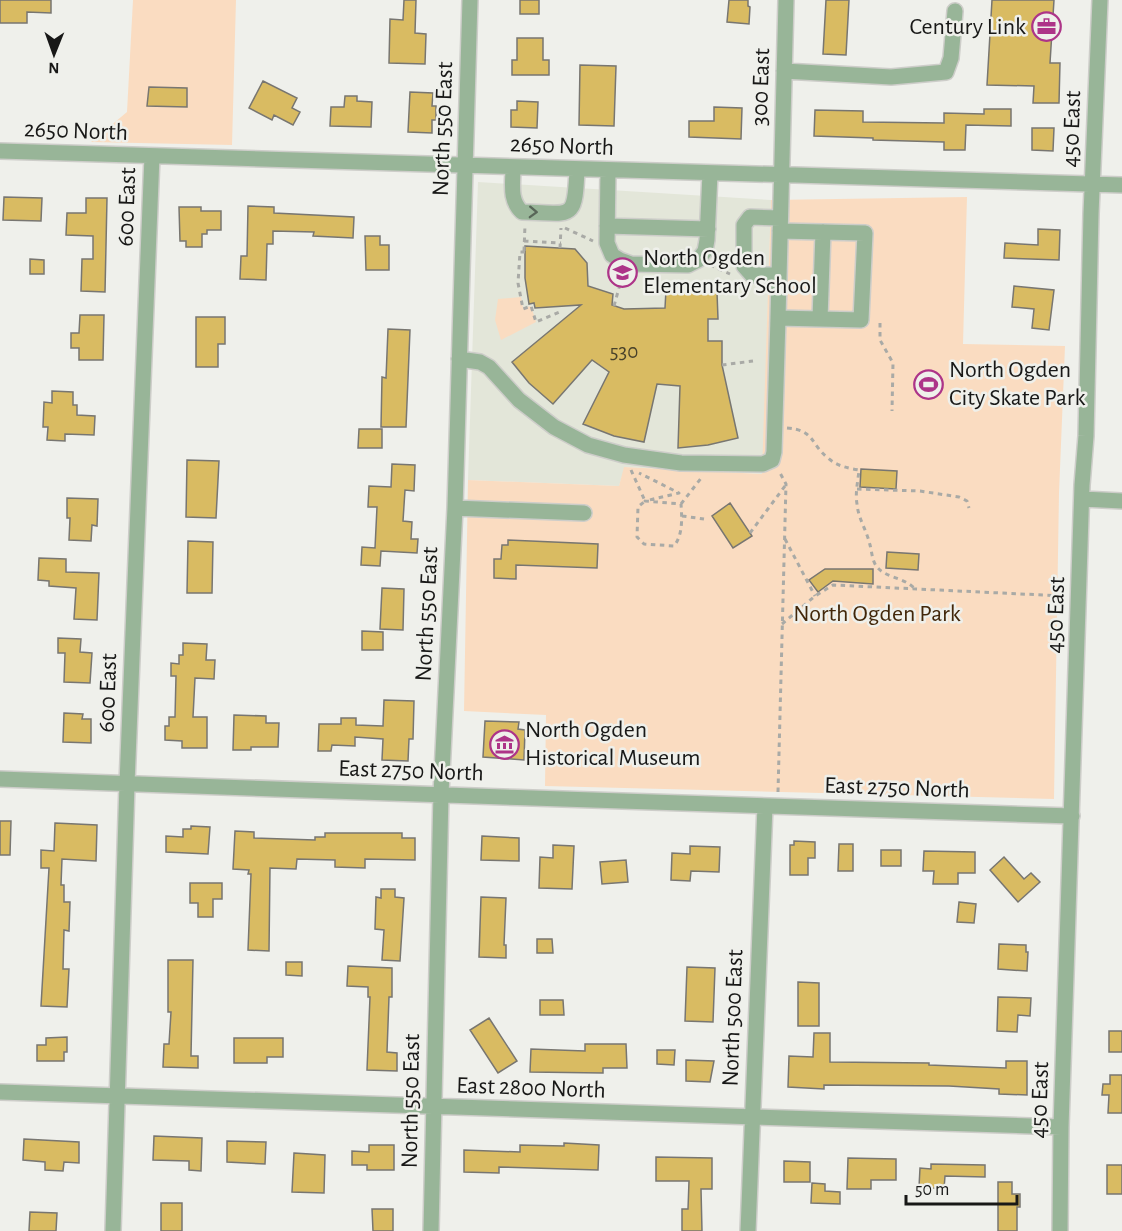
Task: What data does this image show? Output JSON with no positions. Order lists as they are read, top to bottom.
{
  "streets": {
    "street": [
      "300 East",
      "North 550 East",
      "450 East",
      "2650 North",
      "600 East",
      "East 2750 North",
      "North 500 East",
      "East 2800 North"
    ]
  },
  "crossings": [
    ["300 East", "North 550 East"],
    ["300 East", "2650 North"],
    ["North 550 East", "2650 North"],
    ["North 550 East", "East 2750 North"],
    ["North 550 East", "East 2800 North"],
    ["450 East", "2650 North"],
    ["450 East", "East 2750 North"],
    ["450 East", "East 2800 North"],
    ["2650 North", "600 East"],
    ["600 East", "East 2750 North"],
    ["600 East", "East 2800 North"],
    ["East 2750 North", "North 500 East"],
    ["North 500 East", "East 2800 North"]
  ],
  "parks": ["North Ogden Park"],
  "places": {
    "office": ["Century Link"],
    "school or university": ["North Ogden Elementary School"],
    "sports": ["North Ogden City Skate Park"],
    "museum": ["North Ogden Historical Museum"]
  },
  "house_numbers": ["530"],
  "scale_bar": "50 m",
  "north": "bottom"
}
